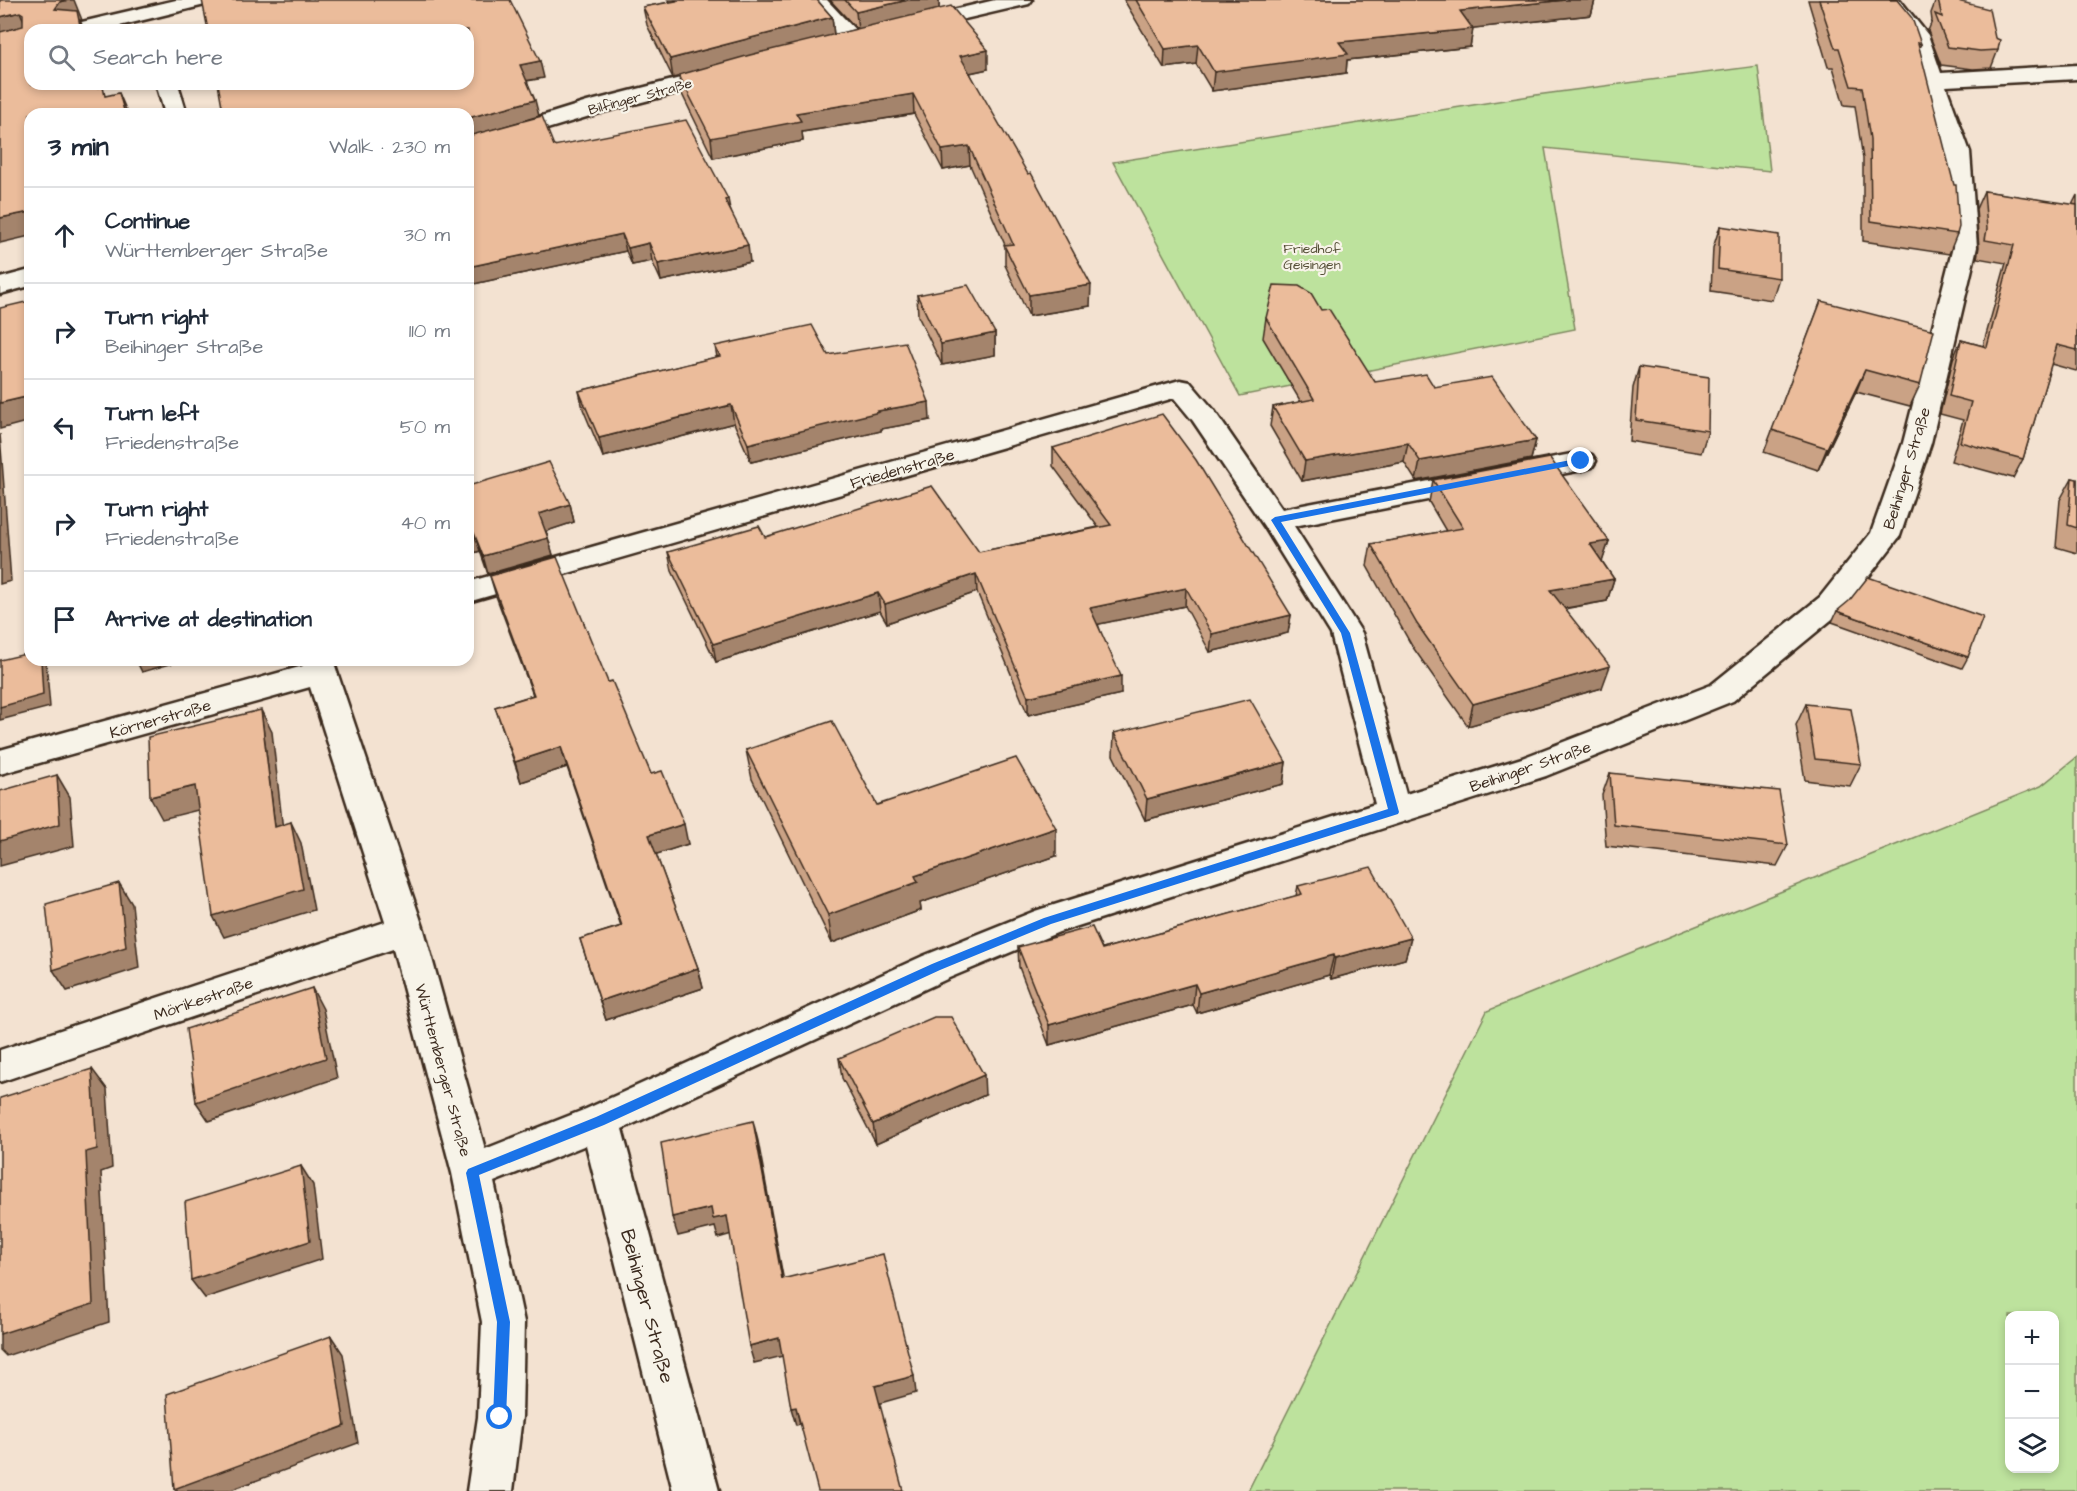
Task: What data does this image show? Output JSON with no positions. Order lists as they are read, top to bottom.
{
  "streets": {
    "street": [
      "Bilfinger Straße",
      "Friedenstraße",
      "Beihinger Straße",
      "Körnerstraße",
      "Mörikestraße",
      "Württemberger Straße"
    ]
  },
  "crossings": [
    ["Friedenstraße", "Beihinger Straße"],
    ["Beihinger Straße", "Württemberger Straße"],
    ["Körnerstraße", "Württemberger Straße"],
    ["Mörikestraße", "Württemberger Straße"]
  ],
  "parks": ["Friedhof Geisingen"],
  "page": {
    "search": "Search here",
    "heading": ["3 min", "Walk · 230 m"],
    "list": [
      ["Continue", "Württemberger Straße", "30 m"],
      ["Turn right", "Beihinger Straße", "110 m"],
      ["Turn left", "Friedenstraße", "50 m"],
      ["Turn right", "Friedenstraße", "40 m"],
      "Arrive at destination"
    ],
    "map_buttons": ["+", "−"]
  }
}
